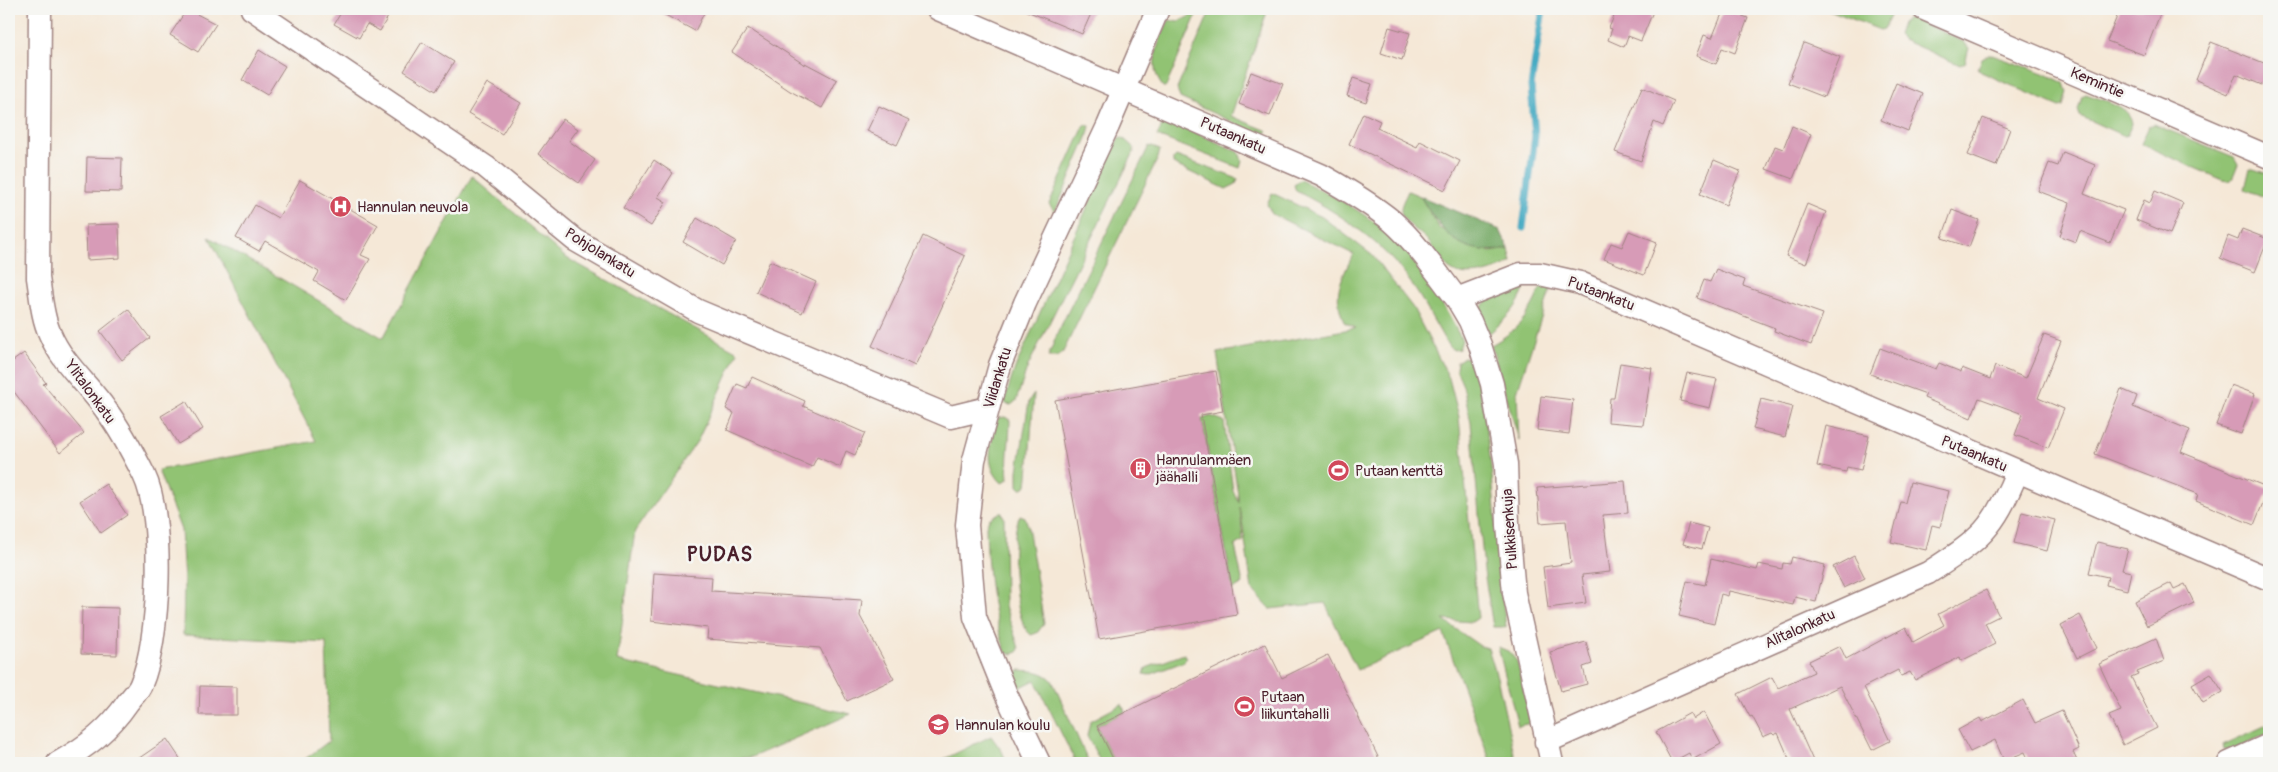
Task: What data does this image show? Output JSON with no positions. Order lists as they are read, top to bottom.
{
  "streets": {
    "street": [
      "Kemintie",
      "Putaankatu",
      "Pohjolankatu",
      "Viidankatu",
      "Ylitalonkatu",
      "Pulkkisenkuja",
      "Alitalonkatu"
    ]
  },
  "crossings": [
    ["Putaankatu", "Viidankatu"],
    ["Putaankatu", "Pulkkisenkuja"],
    ["Putaankatu", "Alitalonkatu"],
    ["Pohjolankatu", "Viidankatu"],
    ["Pulkkisenkuja", "Alitalonkatu"]
  ],
  "districts": ["PUDAS"],
  "places": {
    "hospital": ["Hannulan neuvola"],
    "building": ["Hannulanmäen jäähalli"],
    "sports": ["Putaan kenttä", "Putaan liikuntahalli"],
    "school or university": ["Hannulan koulu"]
  }
}
